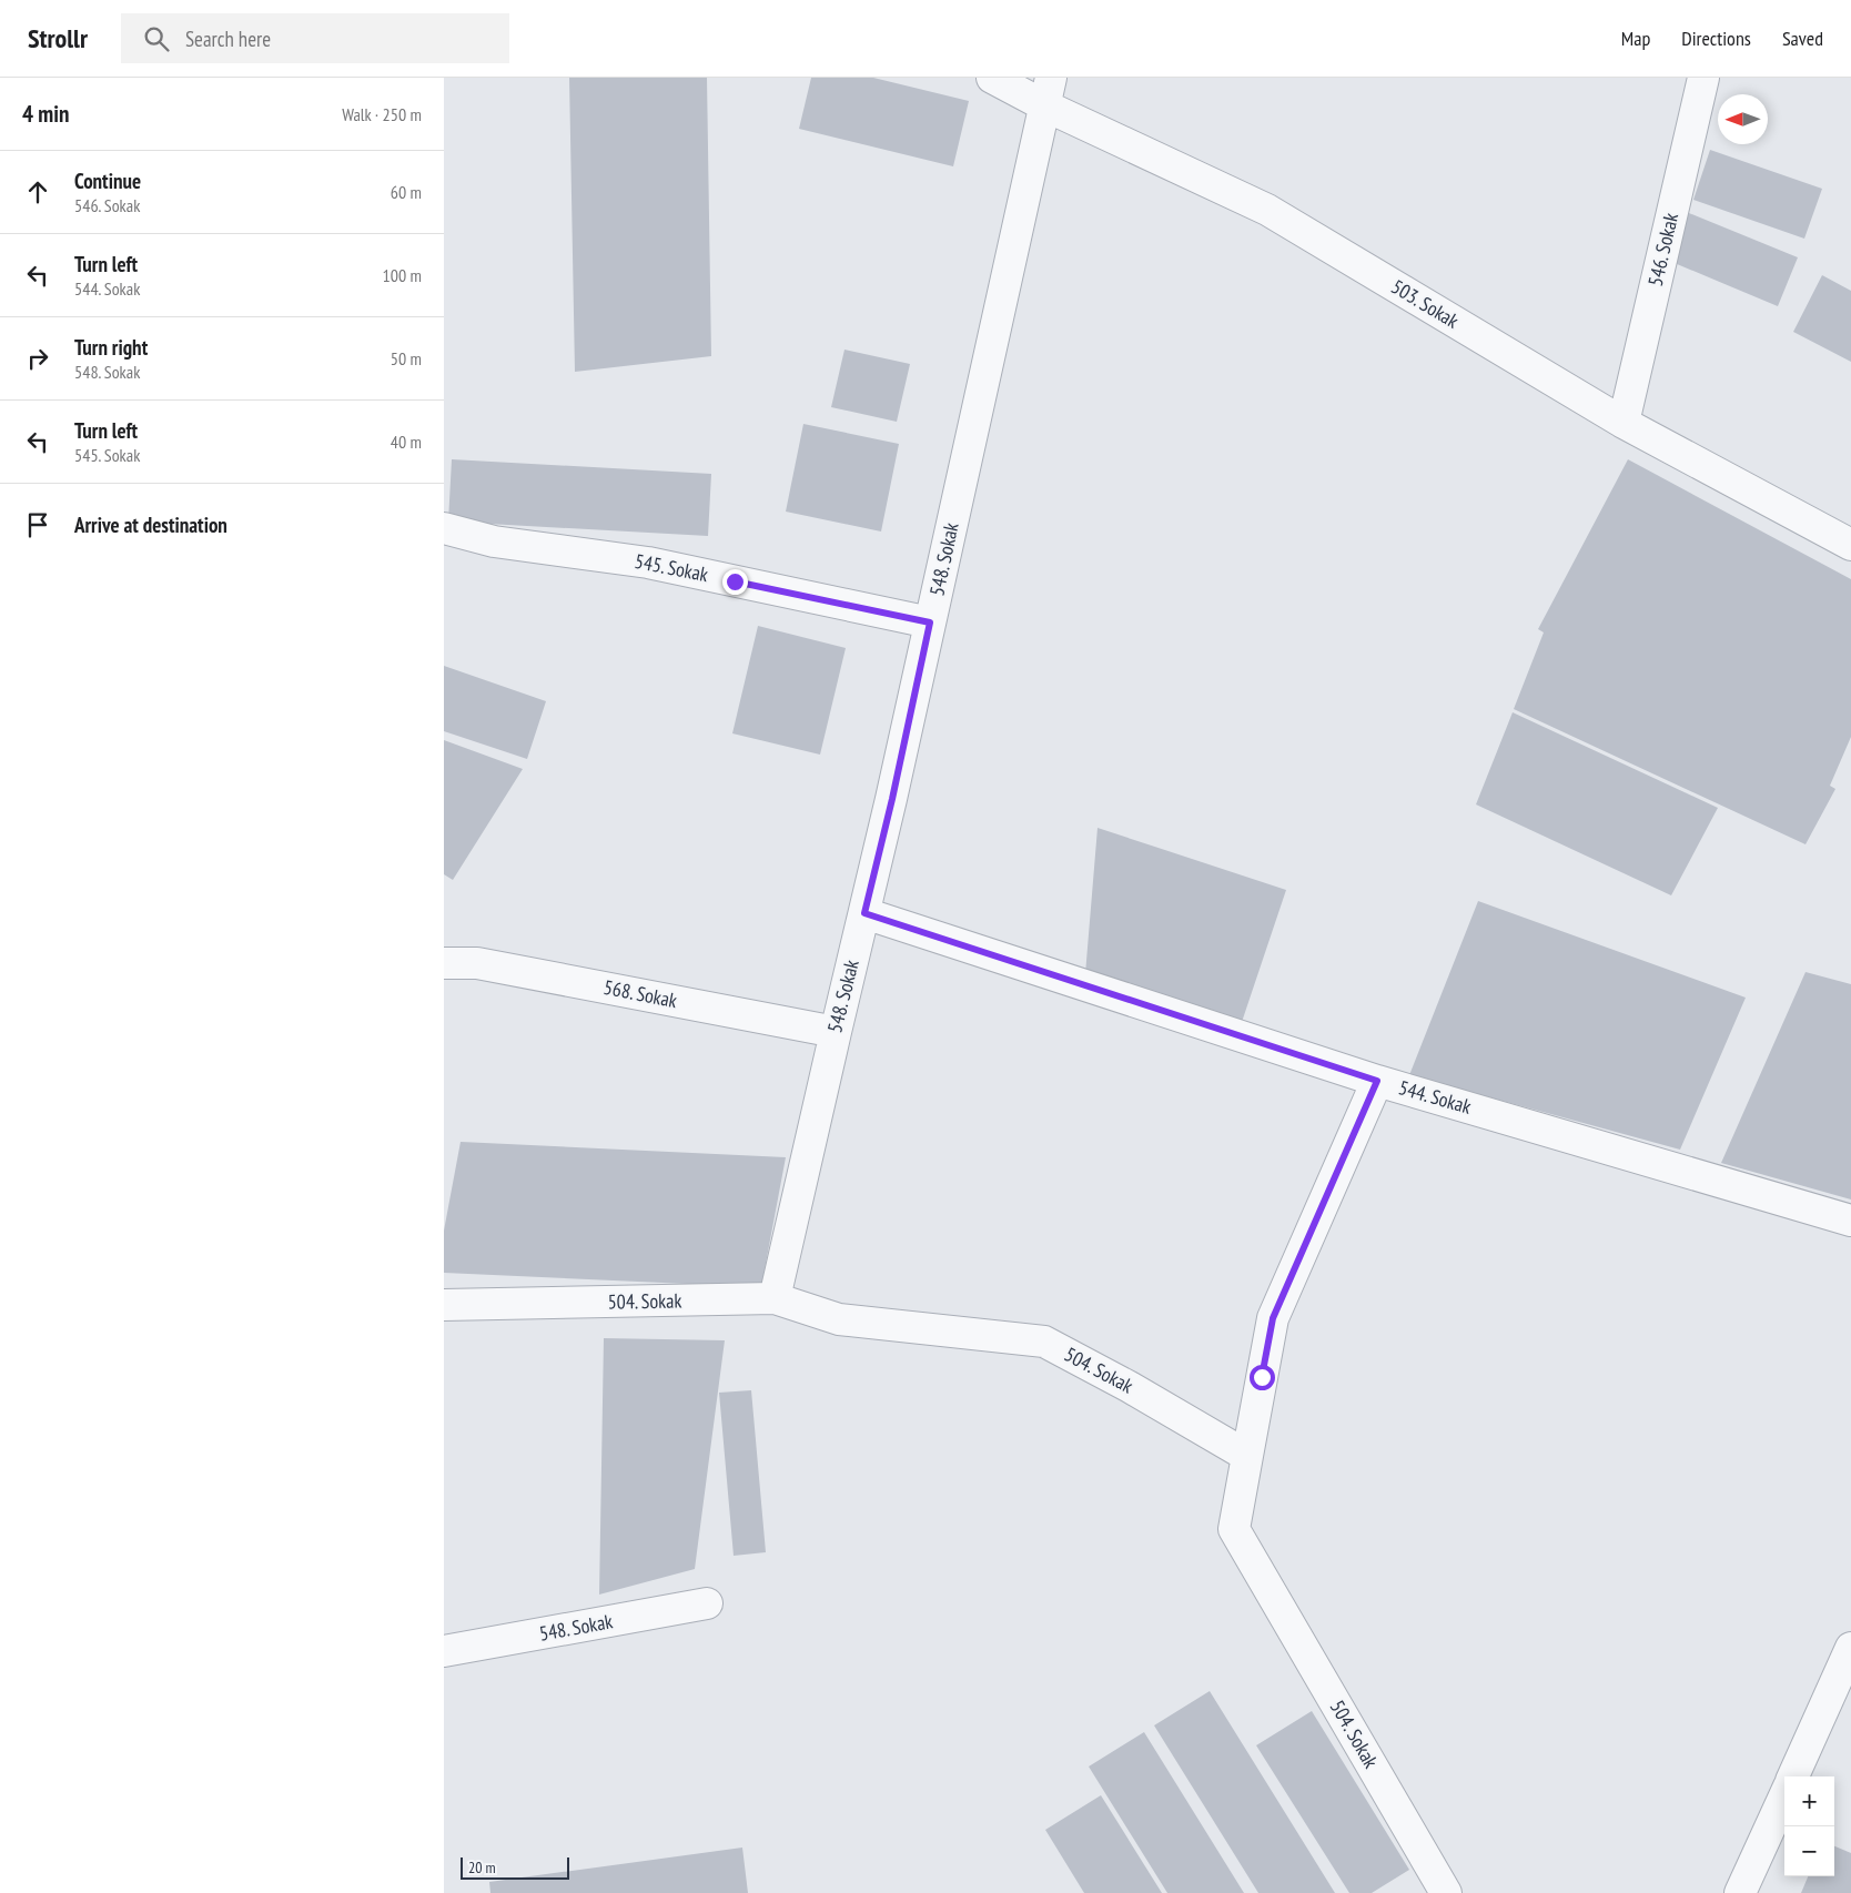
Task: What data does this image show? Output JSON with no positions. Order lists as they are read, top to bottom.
{
  "streets": {
    "street": [
      "546. Sokak",
      "503. Sokak",
      "548. Sokak",
      "545. Sokak",
      "568. Sokak",
      "544. Sokak",
      "504. Sokak"
    ]
  },
  "crossings": [
    ["546. Sokak", "503. Sokak"],
    ["503. Sokak", "548. Sokak"],
    ["548. Sokak", "545. Sokak"],
    ["548. Sokak", "568. Sokak"],
    ["548. Sokak", "544. Sokak"],
    ["548. Sokak", "504. Sokak"]
  ],
  "scale_bar": "20 m",
  "north": "left",
  "page": {
    "header": "Strollr",
    "search": "Search here",
    "nav": ["Map", "Directions", "Saved"],
    "heading": ["4 min", "Walk · 250 m"],
    "list": [
      ["Continue", "546. Sokak", "60 m"],
      ["Turn left", "544. Sokak", "100 m"],
      ["Turn right", "548. Sokak", "50 m"],
      ["Turn left", "545. Sokak", "40 m"],
      "Arrive at destination"
    ],
    "map_buttons": ["+", "−"],
    "scale": "20 m"
  }
}
